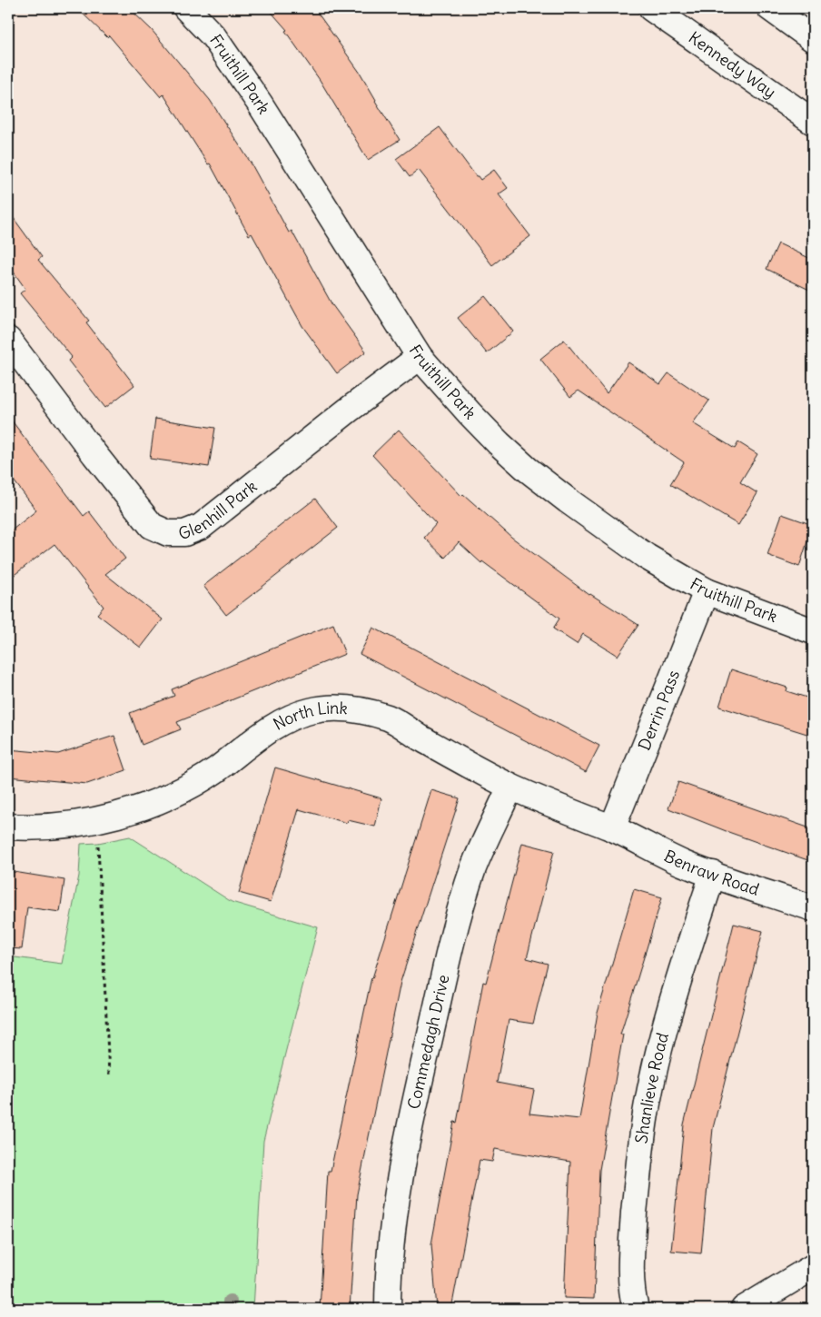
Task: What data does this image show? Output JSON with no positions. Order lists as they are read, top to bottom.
{
  "streets": {
    "main road": [
      "Kennedy Way",
      "Fruithill Park",
      "Glenhill Park",
      "Derrin Pass",
      "North Link",
      "Benraw Road",
      "Commedagh Drive",
      "Shanlieve Road"
    ]
  },
  "crossings": [
    ["Fruithill Park", "Glenhill Park"],
    ["Fruithill Park", "Derrin Pass"],
    ["Derrin Pass", "North Link"],
    ["Derrin Pass", "Benraw Road"],
    ["North Link", "Benraw Road"],
    ["North Link", "Commedagh Drive"],
    ["Benraw Road", "Shanlieve Road"]
  ]
}
